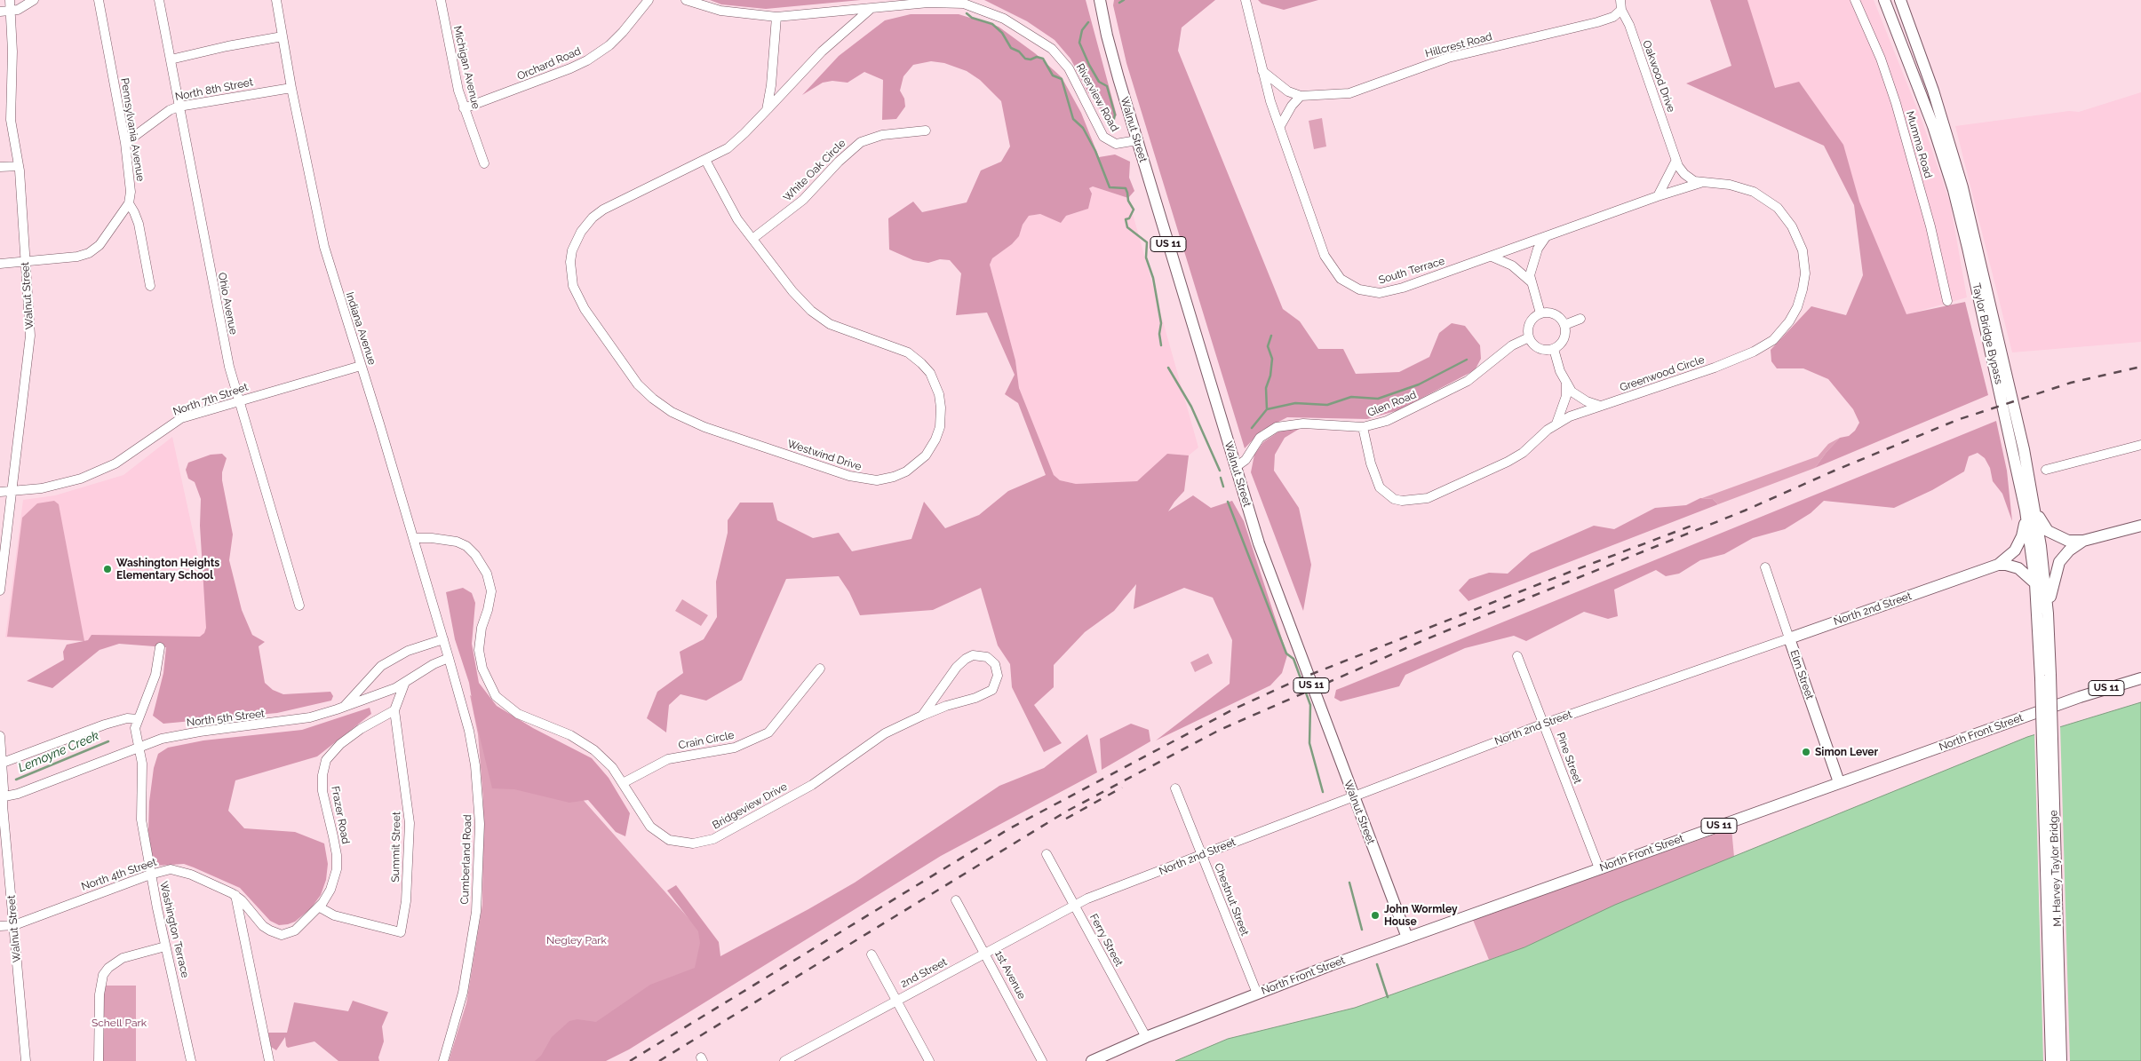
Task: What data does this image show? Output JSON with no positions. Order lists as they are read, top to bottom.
{
  "streets": {
    "main road": [
      "Walnut Street",
      "US 11",
      "Taylor Bridge Bypass",
      "North 2nd Street",
      "Elm Street",
      "North Front Street",
      "M. Harvey Taylor Bridge"
    ],
    "street": [
      "Hillcrest Road",
      "Orchard Road",
      "Michigan Avenue",
      "Oakwood Drive",
      "North 8th Street",
      "Riverview Road",
      "Pennsylvania Avenue",
      "Mumma Road",
      "White Oak Circle",
      "South Terrace",
      "Ohio Avenue",
      "Indiana Avenue",
      "Greenwood Circle",
      "North 7th Street",
      "Glen Road",
      "Westwind Drive",
      "North 5th Street",
      "Crain Circle",
      "Pine Street",
      "Bridgeview Drive",
      "Frazer Road",
      "Summit Street",
      "Cumberland Road",
      "North 4th Street",
      "Chestnut Street",
      "Washington Terrace",
      "Ferry Street",
      "2nd Street",
      "1st Avenue"
    ]
  },
  "crossings": [
    ["Hillcrest Road", "Oakwood Drive"],
    ["Orchard Road", "Michigan Avenue"],
    ["North 8th Street", "Pennsylvania Avenue"],
    ["North 8th Street", "Ohio Avenue"],
    ["North 8th Street", "Indiana Avenue"],
    ["Riverview Road", "Walnut Street"],
    ["Riverview Road", "Westwind Drive"],
    ["Walnut Street", "North 7th Street"],
    ["Walnut Street", "Glen Road"],
    ["Walnut Street", "North 2nd Street"],
    ["Walnut Street", "North 5th Street"],
    ["Walnut Street", "North Front Street"],
    ["Walnut Street", "North 4th Street"],
    ["White Oak Circle", "Westwind Drive"],
    ["South Terrace", "Greenwood Circle"],
    ["Ohio Avenue", "North 7th Street"],
    ["Indiana Avenue", "North 7th Street"],
    ["Indiana Avenue", "North 5th Street"],
    ["Indiana Avenue", "Bridgeview Drive"],
    ["Indiana Avenue", "Cumberland Road"],
    ["Taylor Bridge Bypass", "M. Harvey Taylor Bridge"],
    ["Greenwood Circle", "Glen Road"],
    ["North 2nd Street", "Elm Street"],
    ["North 2nd Street", "Pine Street"],
    ["North 2nd Street", "Chestnut Street"],
    ["North 2nd Street", "Ferry Street"],
    ["North 2nd Street", "2nd Street"],
    ["Elm Street", "North Front Street"],
    ["North 5th Street", "Cumberland Road"],
    ["North 5th Street", "Washington Terrace"],
    ["North Front Street", "Pine Street"],
    ["North Front Street", "Chestnut Street"],
    ["North Front Street", "Ferry Street"],
    ["Crain Circle", "Bridgeview Drive"],
    ["Frazer Road", "Summit Street"],
    ["Frazer Road", "North 4th Street"],
    ["Summit Street", "North 4th Street"],
    ["North 4th Street", "Washington Terrace"],
    ["Ferry Street", "2nd Street"],
    ["2nd Street", "1st Avenue"]
  ],
  "water": ["Lemoyne Creek"],
  "parks": ["Negley Park", "Schell Park"],
  "places": ["Washington Heights Elementary School", "Simon Lever", "John Wormley House"]
}
